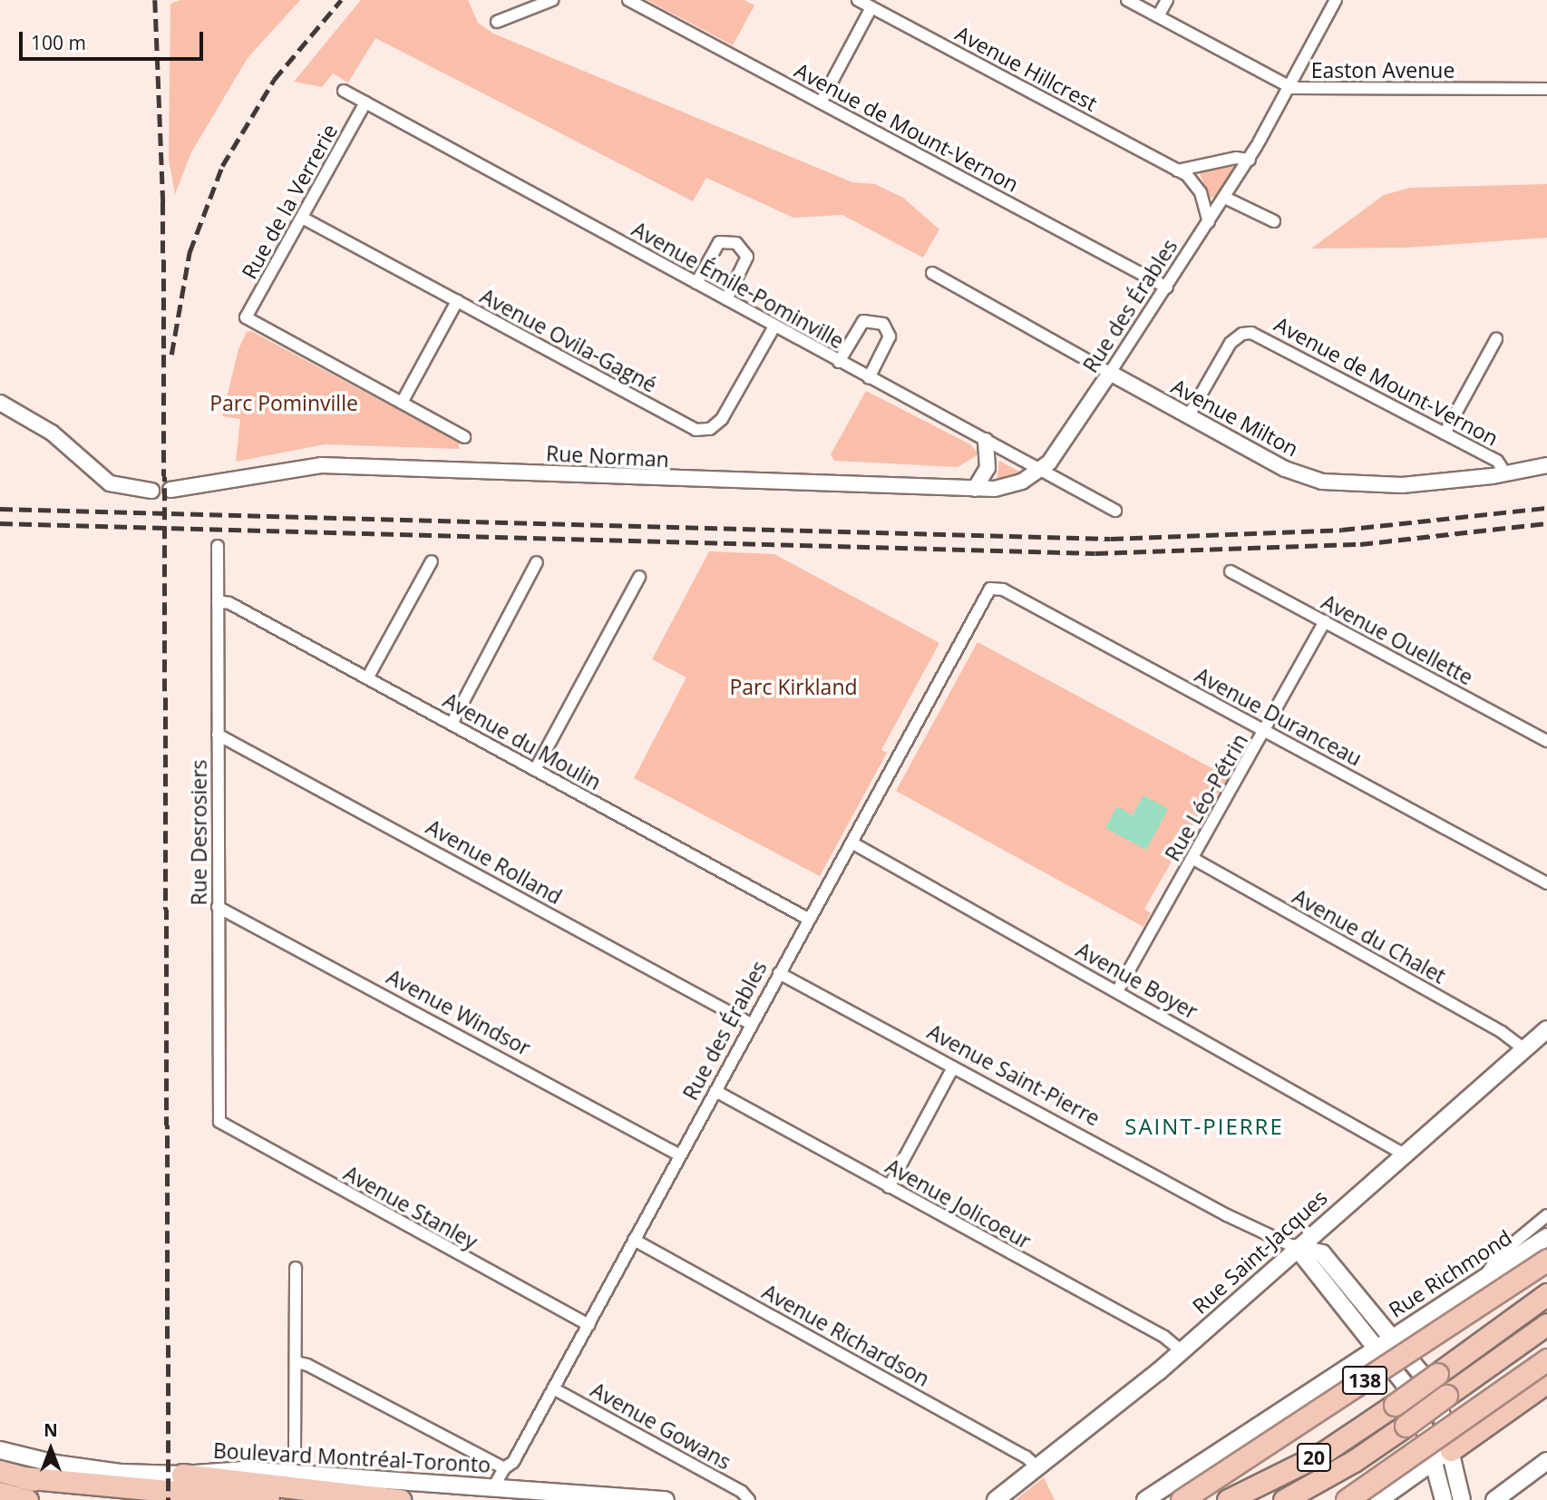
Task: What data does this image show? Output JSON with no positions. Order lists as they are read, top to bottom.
{
  "streets": {
    "highway": ["138", "20"],
    "main road": [
      "Avenue Saint-Pierre",
      "Rue Saint-Jacques",
      "Rue Richmond",
      "Boulevard Montréal-Toronto"
    ],
    "street": [
      "Avenue Hillcrest",
      "Easton Avenue",
      "Avenue de Mount-Vernon",
      "Rue de la Verrerie",
      "Avenue Émile-Pominville",
      "Rue des Érables",
      "Avenue Ovila-Gagné",
      "Avenue Milton",
      "Rue Norman",
      "Avenue Ouellette",
      "Avenue Duranceau",
      "Avenue du Moulin",
      "Rue Léo-Pétrin",
      "Rue Desrosiers",
      "Avenue Rolland",
      "Avenue du Chalet",
      "Avenue Boyer",
      "Avenue Windsor",
      "Avenue Jolicoeur",
      "Avenue Stanley",
      "Avenue Richardson",
      "Avenue Gowans"
    ]
  },
  "crossings": [
    ["Avenue Hillcrest", "Rue des Érables"],
    ["Easton Avenue", "Rue des Érables"],
    ["Avenue de Mount-Vernon", "Rue des Érables"],
    ["Avenue de Mount-Vernon", "Avenue Milton"],
    ["Rue de la Verrerie", "Avenue Émile-Pominville"],
    ["Rue de la Verrerie", "Avenue Ovila-Gagné"],
    ["Avenue Émile-Pominville", "Rue des Érables"],
    ["Avenue Émile-Pominville", "Avenue Ovila-Gagné"],
    ["Avenue Émile-Pominville", "Rue Norman"],
    ["Rue des Érables", "Avenue Milton"],
    ["Rue des Érables", "Rue Norman"],
    ["Rue des Érables", "Avenue Duranceau"],
    ["Rue des Érables", "Avenue du Moulin"],
    ["Rue des Érables", "Avenue Rolland"],
    ["Rue des Érables", "Avenue Boyer"],
    ["Rue des Érables", "Avenue Windsor"],
    ["Rue des Érables", "Avenue Saint-Pierre"],
    ["Rue des Érables", "Avenue Jolicoeur"],
    ["Rue des Érables", "Avenue Stanley"],
    ["Rue des Érables", "Avenue Richardson"],
    ["Rue des Érables", "Avenue Gowans"],
    ["Rue des Érables", "Boulevard Montréal-Toronto"],
    ["Avenue Ouellette", "Rue Léo-Pétrin"],
    ["Avenue Duranceau", "Rue Léo-Pétrin"],
    ["Avenue du Moulin", "Rue Desrosiers"],
    ["Rue Léo-Pétrin", "Avenue du Chalet"],
    ["Rue Léo-Pétrin", "Avenue Boyer"],
    ["Rue Desrosiers", "Avenue Rolland"],
    ["Rue Desrosiers", "Avenue Windsor"],
    ["Rue Desrosiers", "Avenue Stanley"],
    ["Avenue du Chalet", "Rue Saint-Jacques"],
    ["Avenue Boyer", "Rue Saint-Jacques"],
    ["Avenue Saint-Pierre", "Rue Saint-Jacques"],
    ["Avenue Saint-Pierre", "Rue Richmond"],
    ["Avenue Jolicoeur", "Rue Saint-Jacques"],
    ["Rue Saint-Jacques", "Avenue Richardson"]
  ],
  "districts": ["SAINT-PIERRE"],
  "parks": ["Parc Pominville", "Parc Kirkland"],
  "scale_bar": "100 m",
  "north": "top"
}
